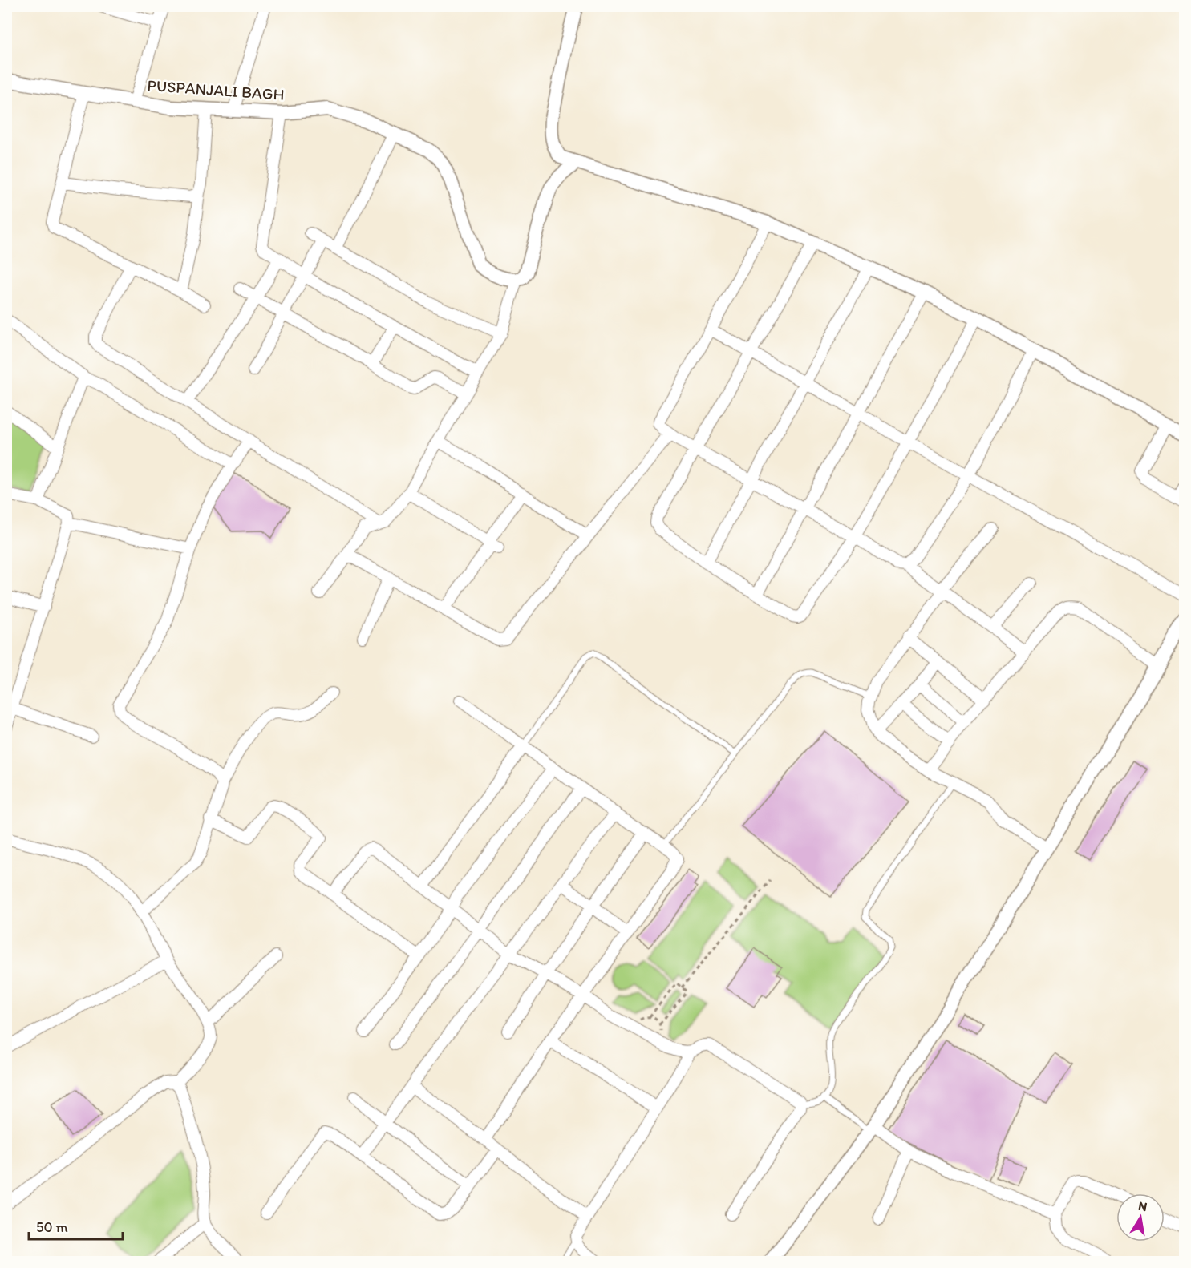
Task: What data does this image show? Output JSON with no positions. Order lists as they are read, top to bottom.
{
  "streets": {
    "street": ["PUSPANJALI BAGH"]
  },
  "scale_bar": "50 m",
  "north": "top"
}
